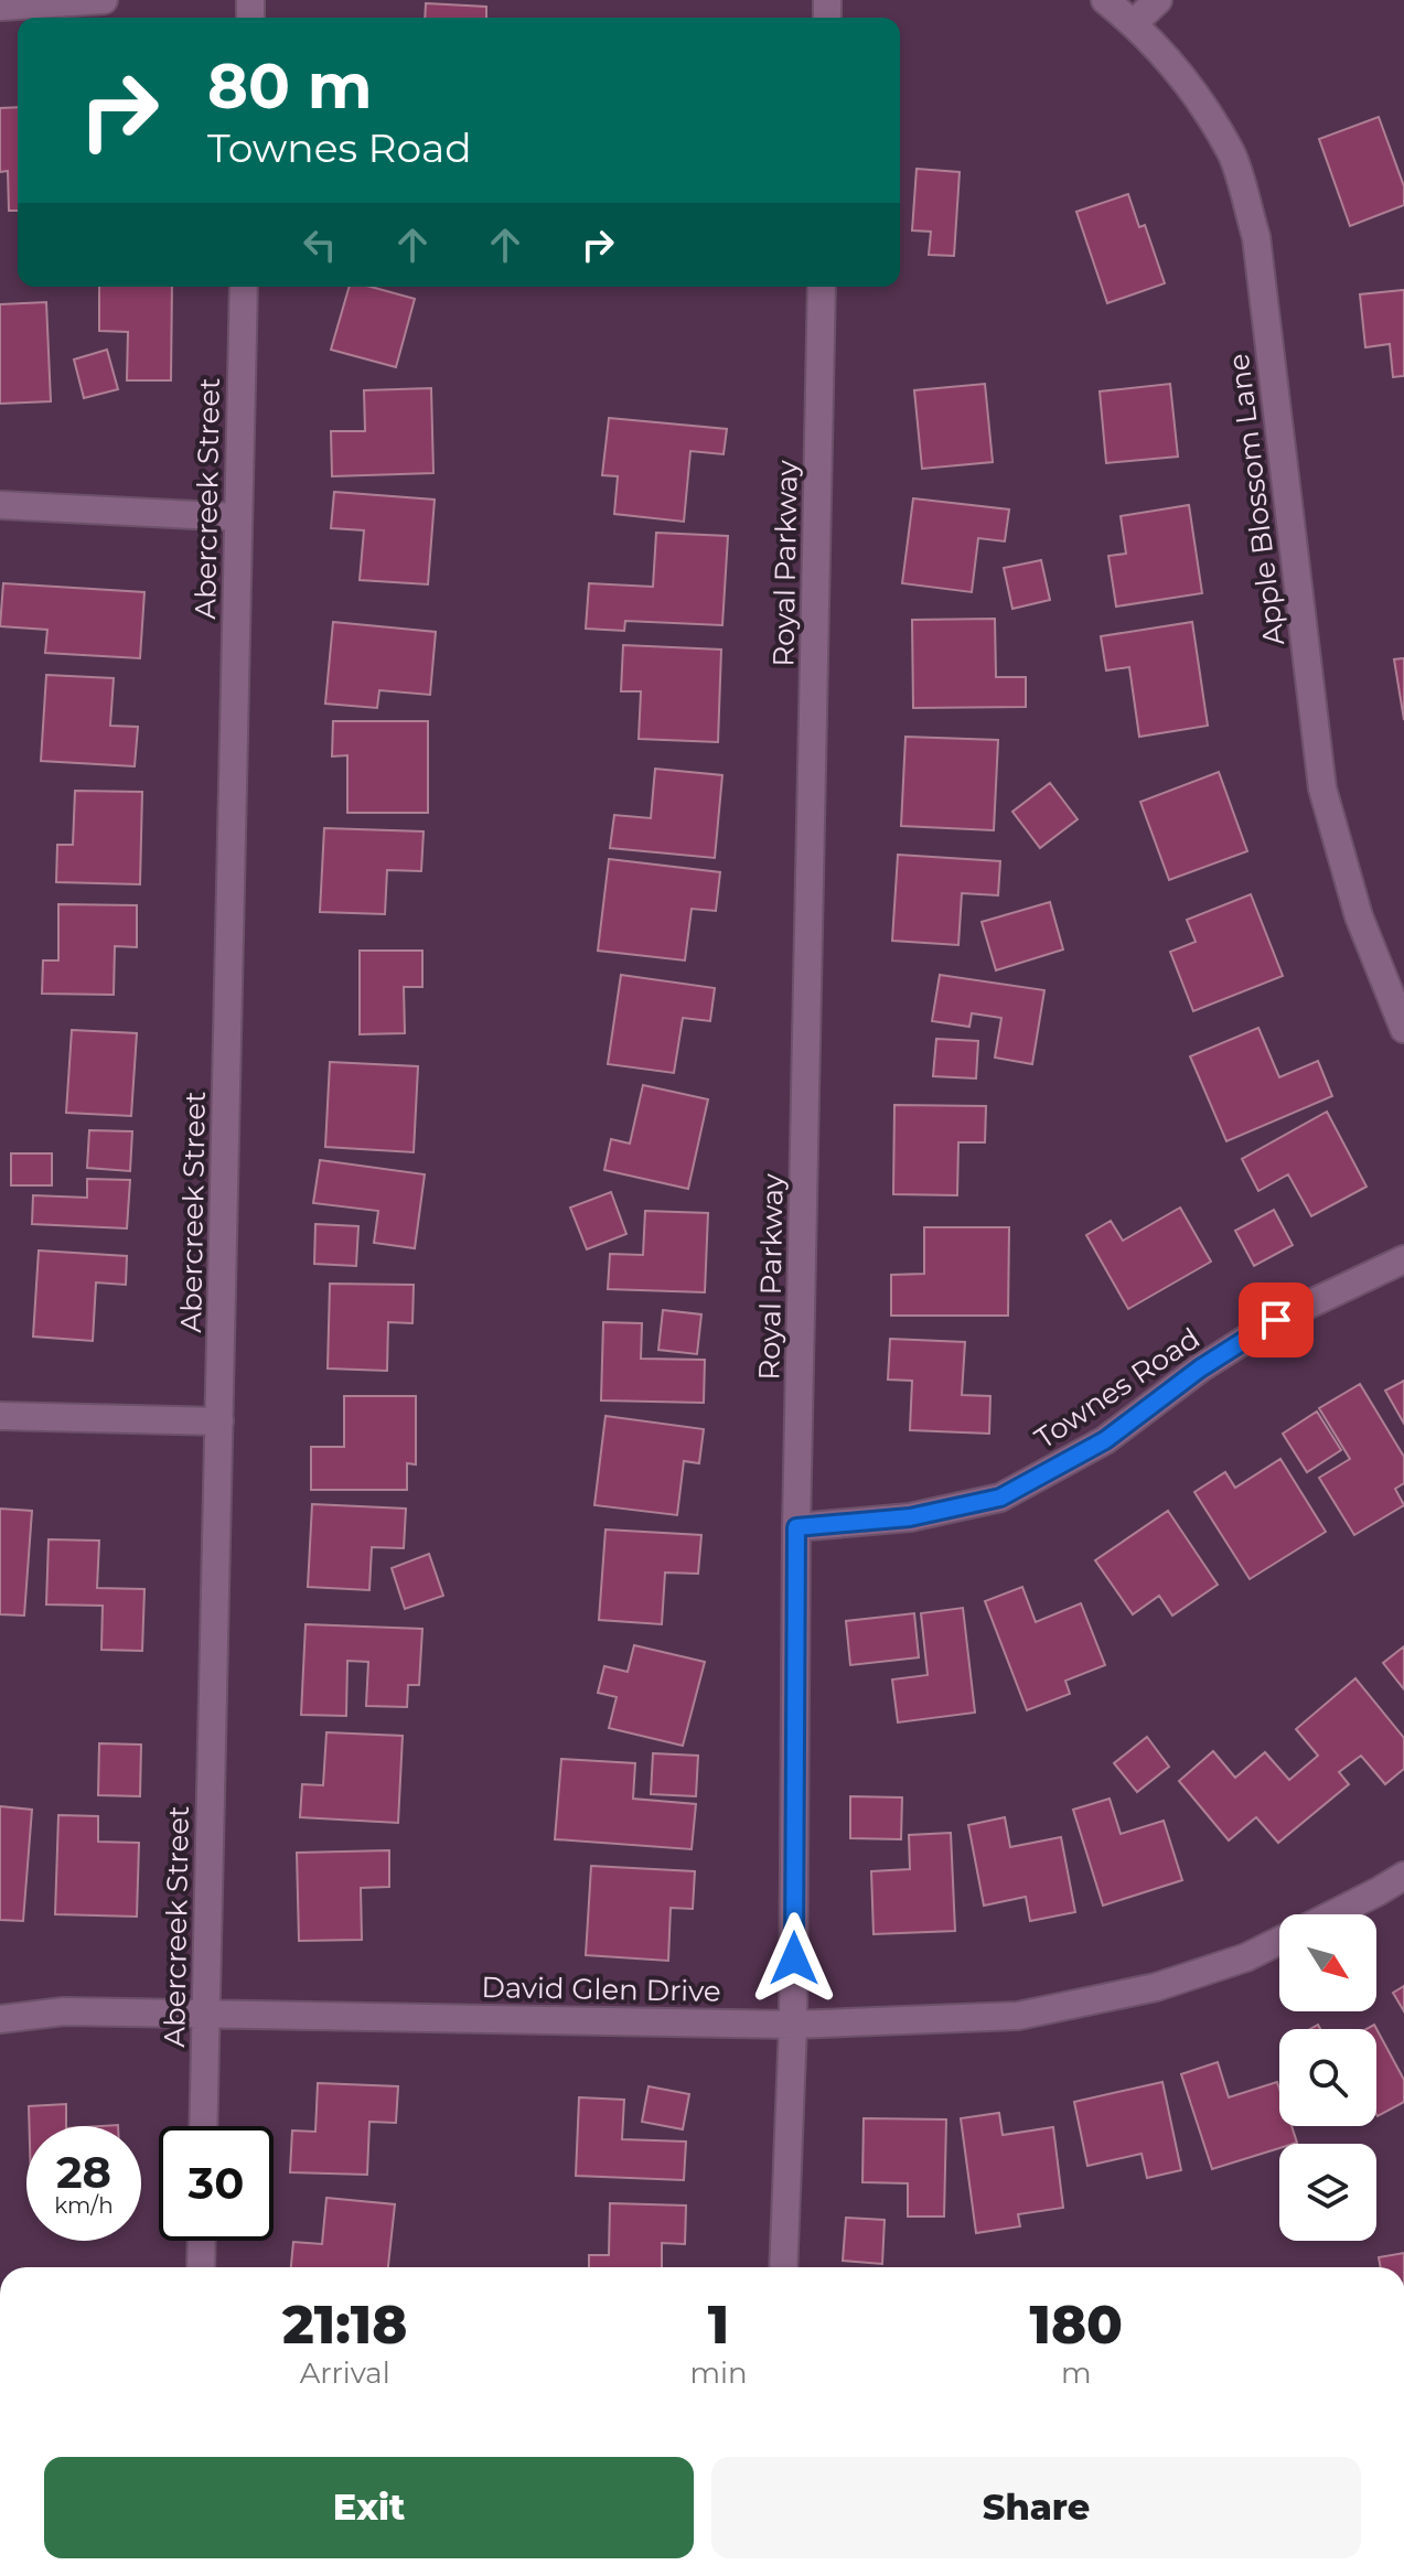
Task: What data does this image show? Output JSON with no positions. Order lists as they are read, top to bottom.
{
  "streets": {
    "street": [
      "Abercreek Street",
      "Apple Blossom Lane",
      "Royal Parkway",
      "Townes Road",
      "David Glen Drive"
    ]
  },
  "crossings": [
    ["Abercreek Street", "David Glen Drive"],
    ["Royal Parkway", "Townes Road"],
    ["Royal Parkway", "David Glen Drive"]
  ],
  "north": "bottom right",
  "page": {
    "turn": ["80 m", "Townes Road"],
    "speed": "28 km/h",
    "limit": "30",
    "eta": [
      "21:18",
      "Arrival",
      "1",
      "min",
      "180",
      "m"
    ],
    "buttons": ["Exit", "Share"]
  }
}
